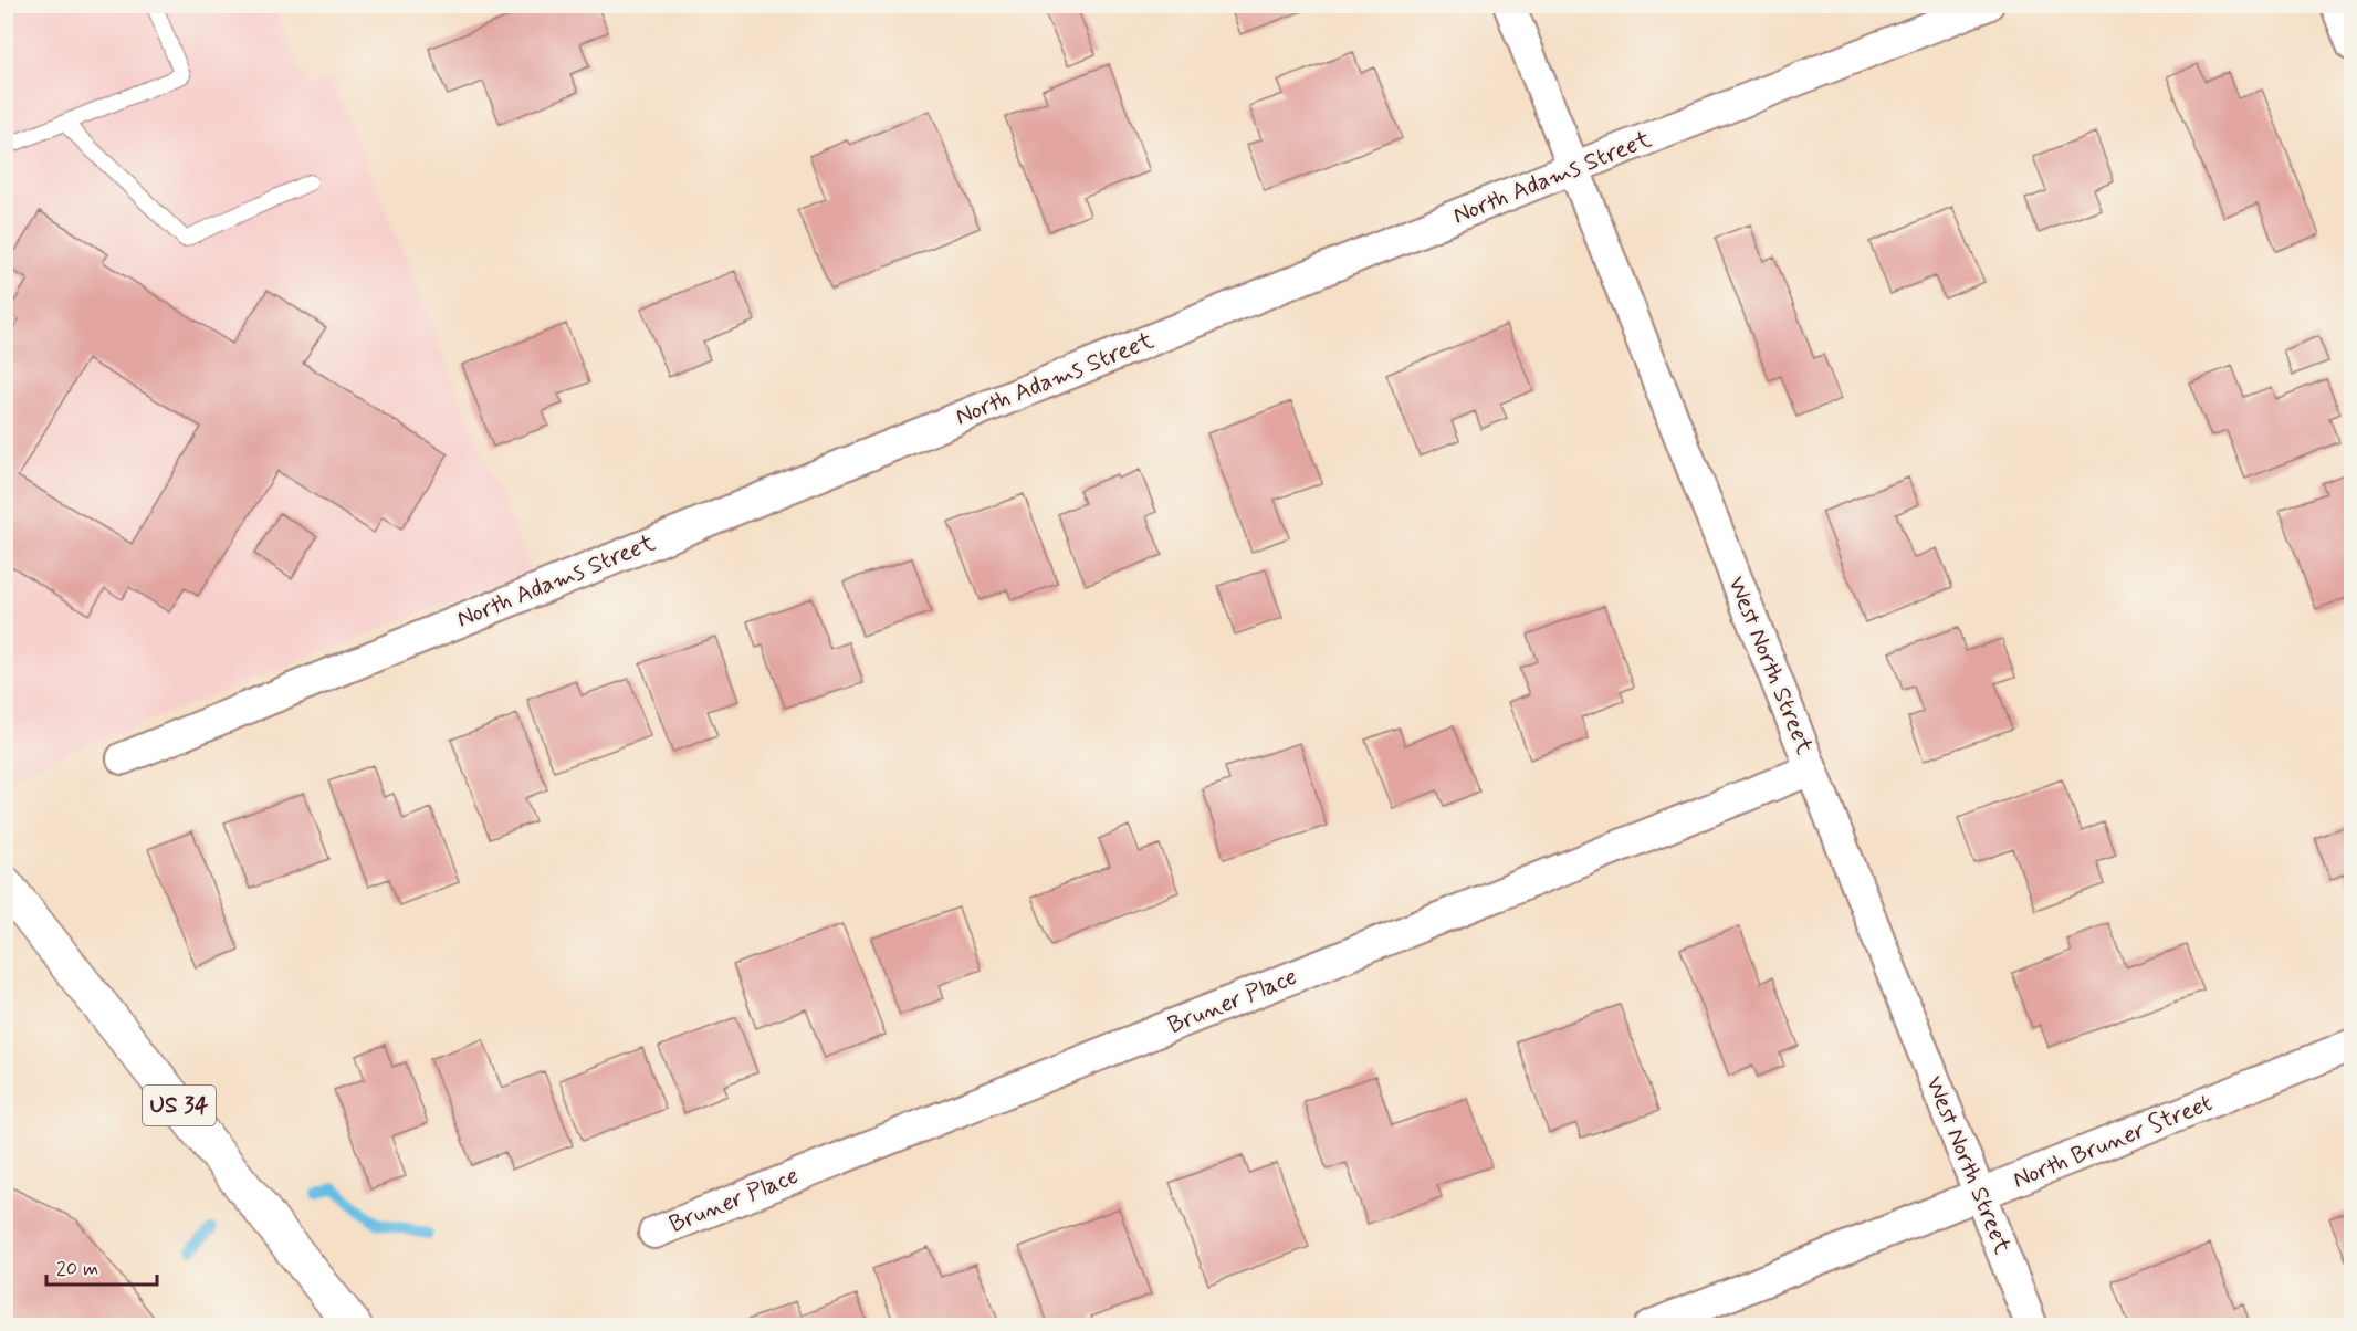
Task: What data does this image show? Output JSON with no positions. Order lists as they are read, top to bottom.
{
  "streets": {
    "main road": ["US 34"],
    "street": [
      "North Adams Street",
      "West North Street",
      "Bruner Place",
      "North Bruner Street"
    ]
  },
  "crossings": [
    ["North Adams Street", "West North Street"],
    ["West North Street", "Bruner Place"],
    ["West North Street", "North Bruner Street"]
  ],
  "scale_bar": "20 m"
}
